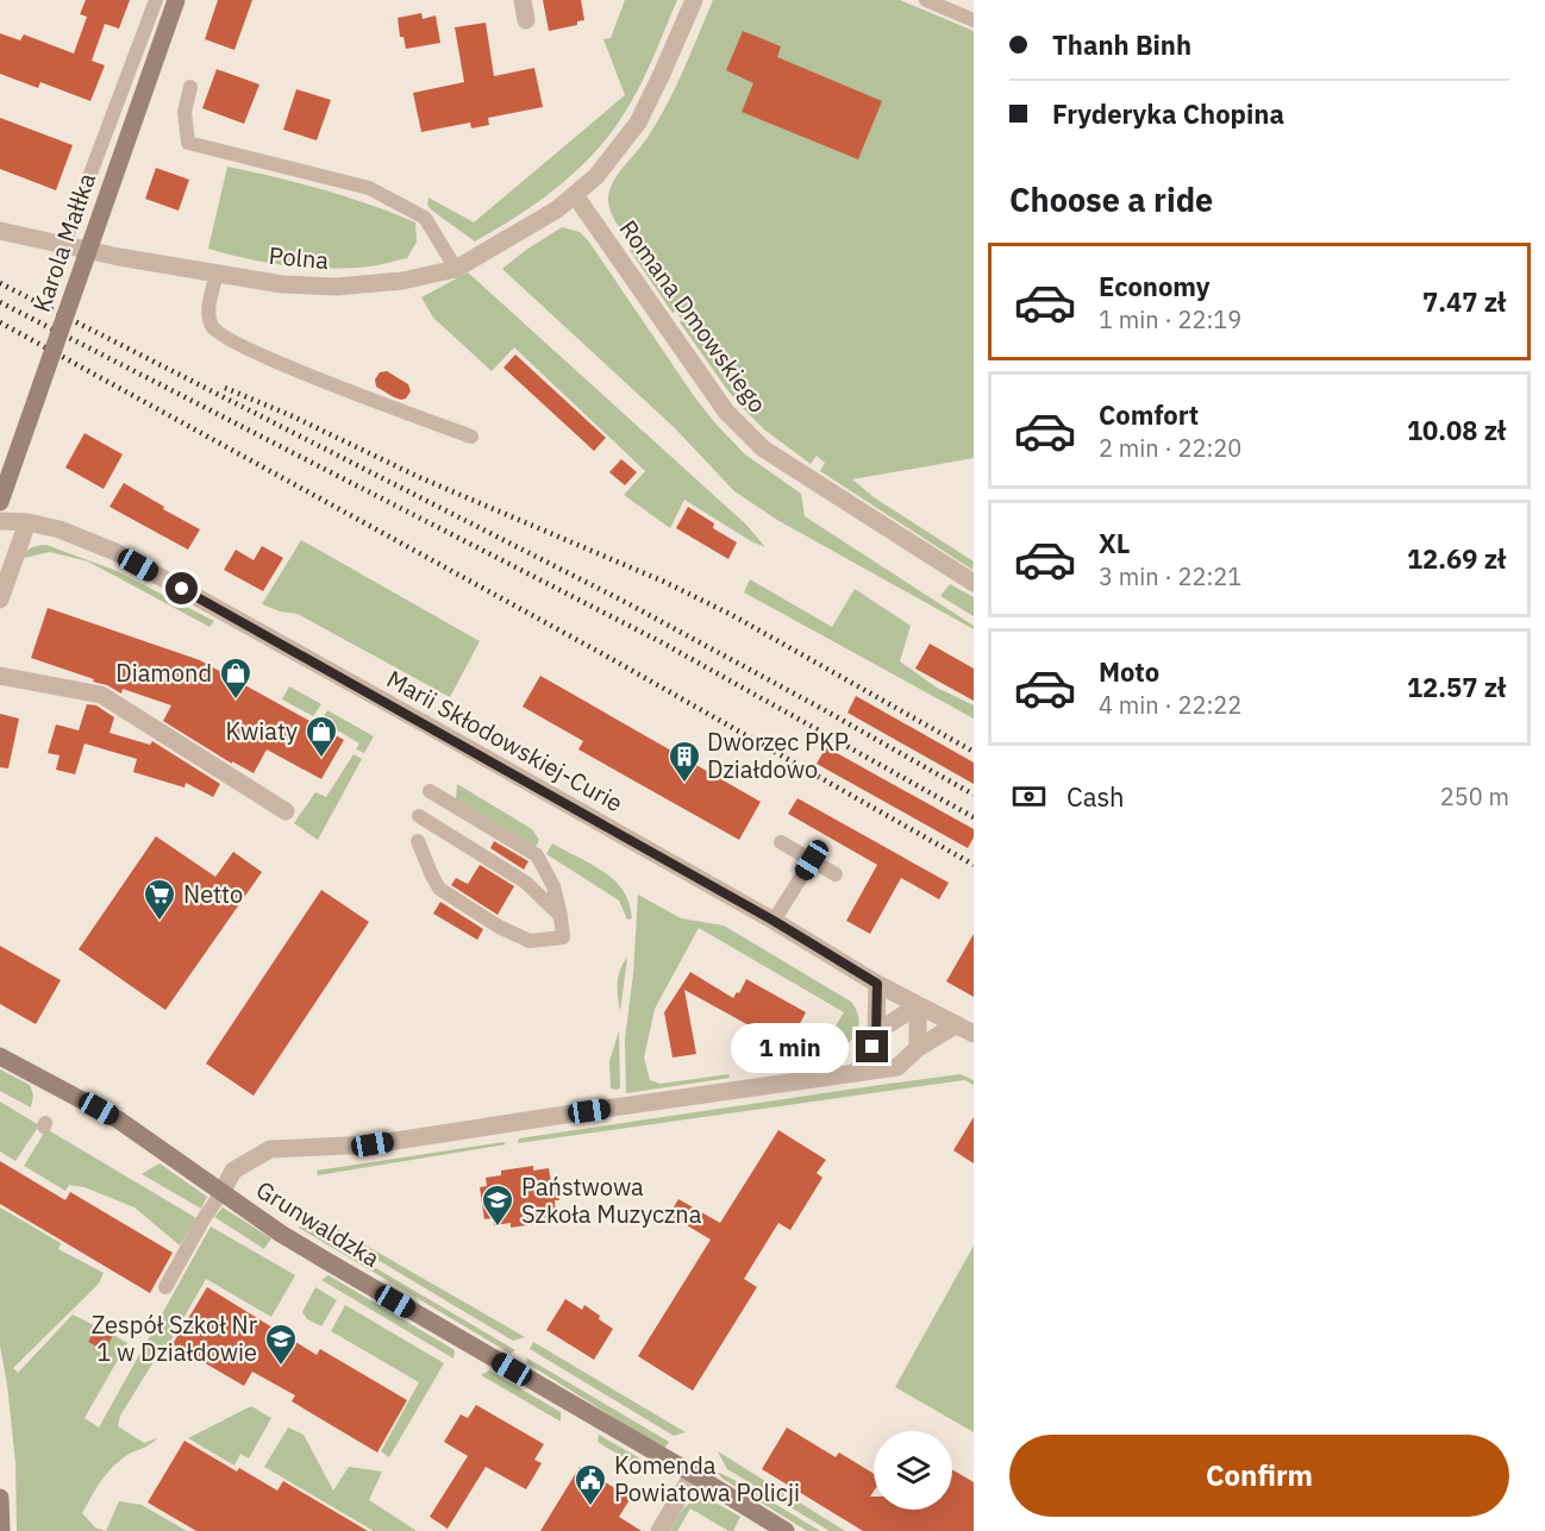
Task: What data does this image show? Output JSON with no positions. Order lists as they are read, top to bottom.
{
  "streets": {
    "street": [
      "Karola Małłka",
      "Polna",
      "Romana Dmowskiego",
      "Marii Skłodowskiej-Curie",
      "Grunwaldzka"
    ]
  },
  "crossings": [
    ["Polna", "Romana Dmowskiego"]
  ],
  "places": {
    "shop": ["Diamond", "Kwiaty"],
    "building": ["Dworzec PKP Działdowo"],
    "supermarket": ["Netto"],
    "school or university": ["Państwowa Szkoła Muzyczna", "Zespół Szkoł Nr 1 w Działdowie"],
    "public building": ["Komenda Powiatowa Policji"]
  },
  "page": {
    "banner": ["Thanh Binh", "Fryderyka Chopina"],
    "heading": "Choose a ride",
    "list": [
      {
        "name": "Economy",
        "note": "1 min · 22:19",
        "value": "7.47 zł"
      },
      {
        "name": "Comfort",
        "note": "2 min · 22:20",
        "value": "10.08 zł"
      },
      {
        "name": "XL",
        "note": "3 min · 22:21",
        "value": "12.69 zł"
      },
      {
        "name": "Moto",
        "note": "4 min · 22:22",
        "value": "12.57 zł"
      }
    ],
    "pay": ["Cash", "250 m"],
    "bubble": "1 min",
    "buttons": "Confirm"
  }
}
